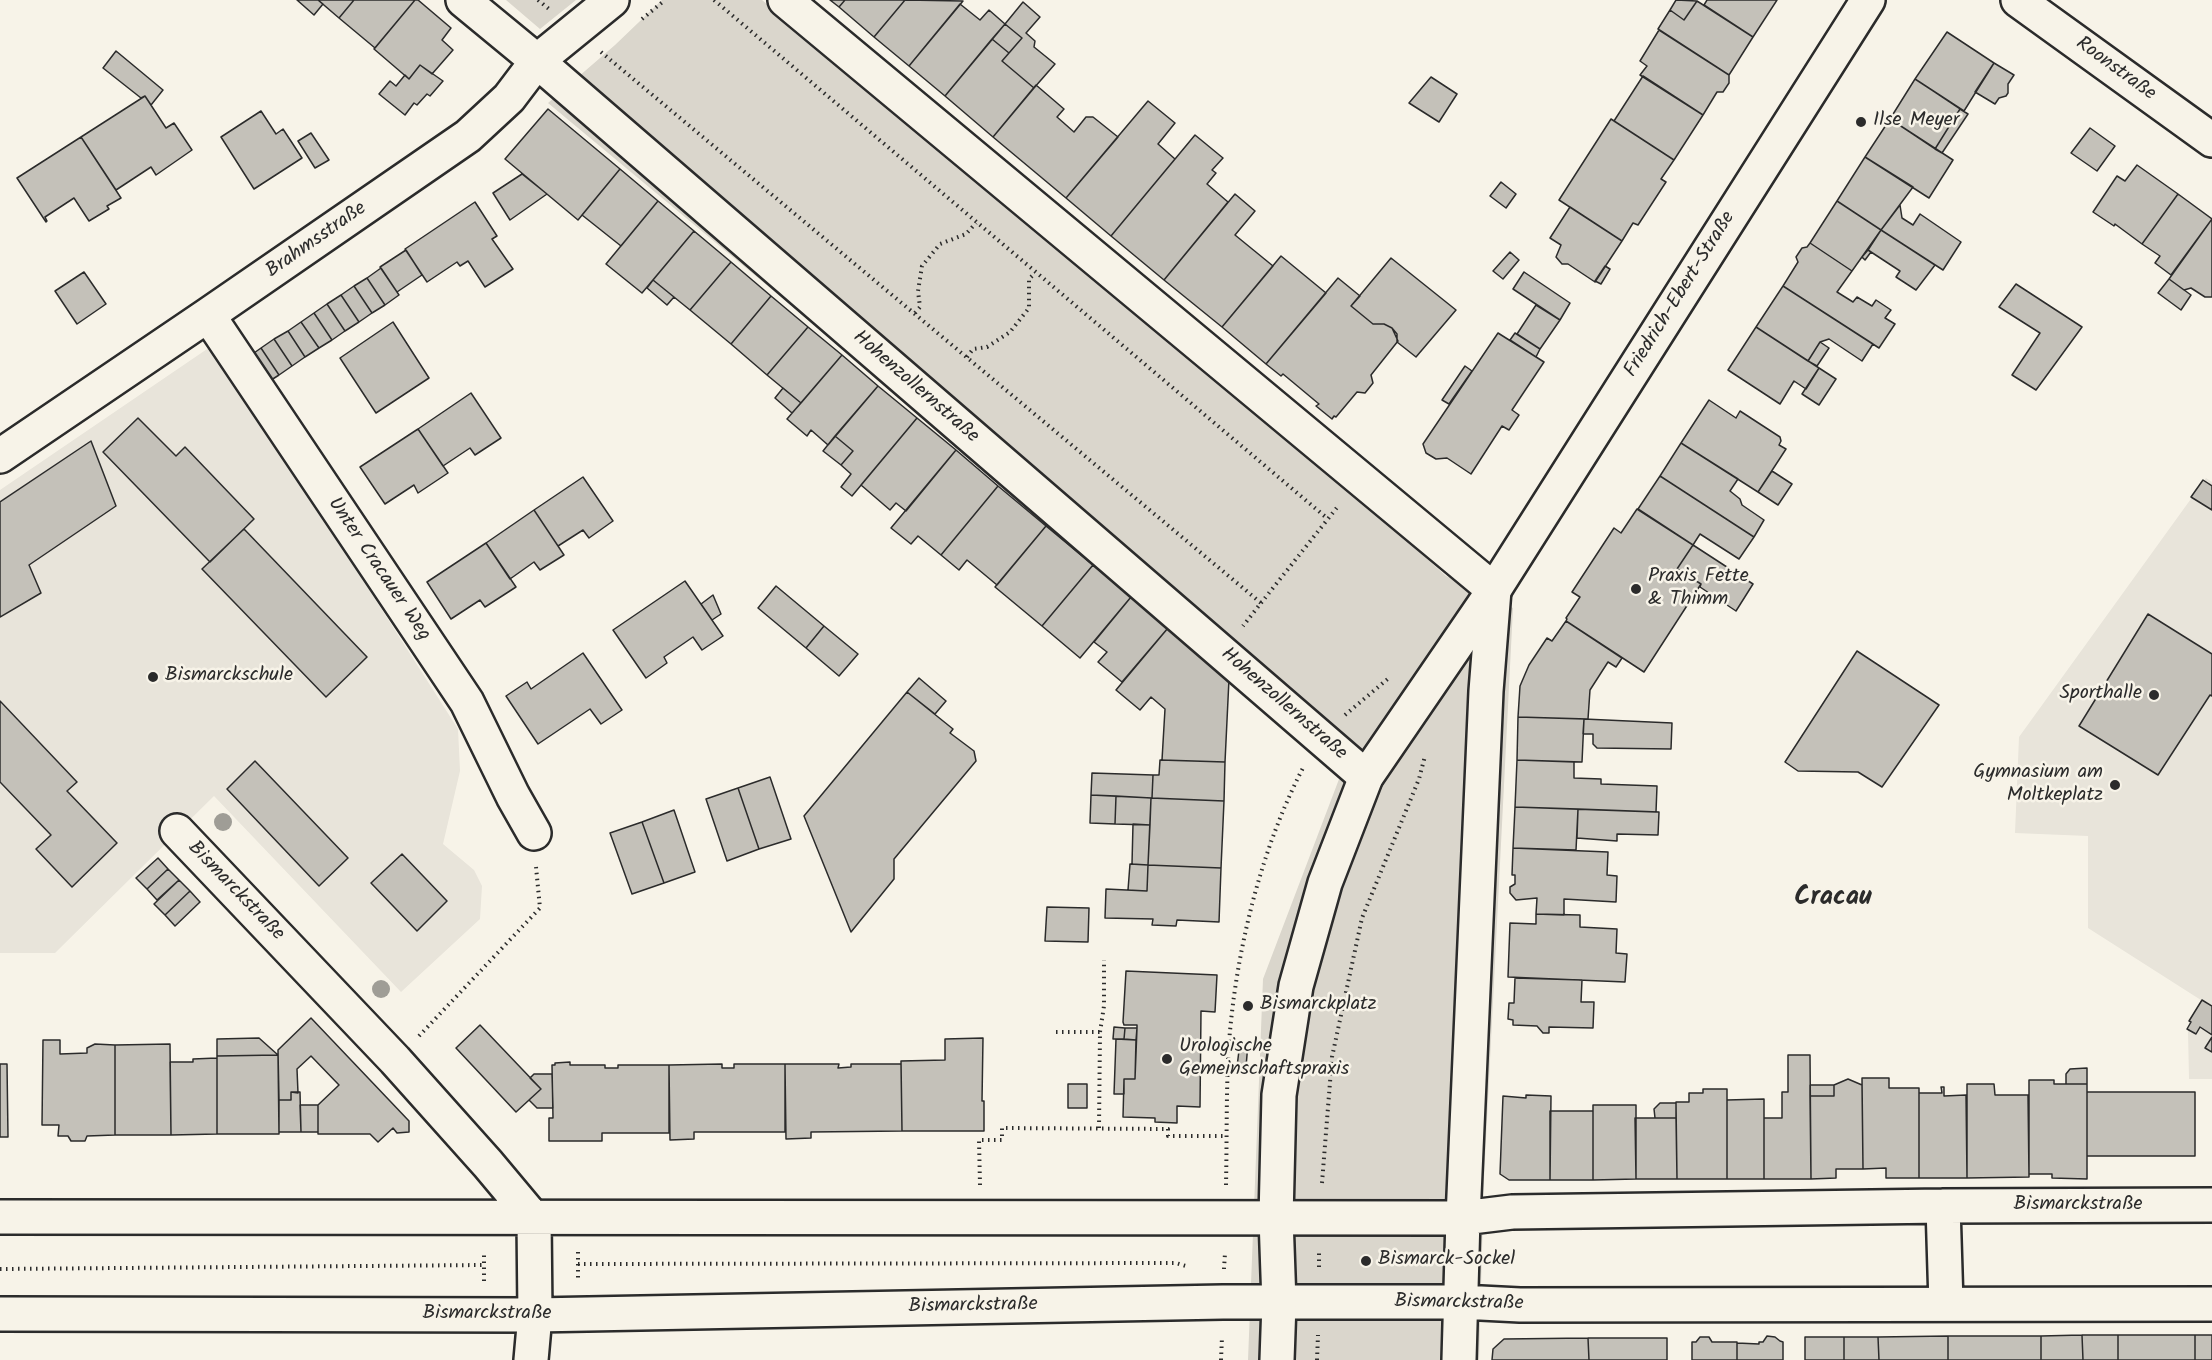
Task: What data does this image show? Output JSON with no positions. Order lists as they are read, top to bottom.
{
  "streets": {
    "street": [
      "Roonstraße",
      "Brahmsstraße",
      "Friedrich-Ebert-Straße",
      "Hohenzollernstraße",
      "Unter Cracauer Weg",
      "Bismarckstraße"
    ]
  },
  "crossings": [
    ["Brahmsstraße", "Hohenzollernstraße"],
    ["Brahmsstraße", "Unter Cracauer Weg"]
  ],
  "districts": ["Cracau"],
  "places": [
    "Ilse Meyer",
    "Praxis Fette & Thimm",
    "Bismarckschule",
    "Sporthalle",
    "Gymnasium am Moltkeplatz",
    "Bismarckplatz",
    "Urologische Gemeinschaftspraxis",
    "Bismarck-Sockel"
  ]
}
